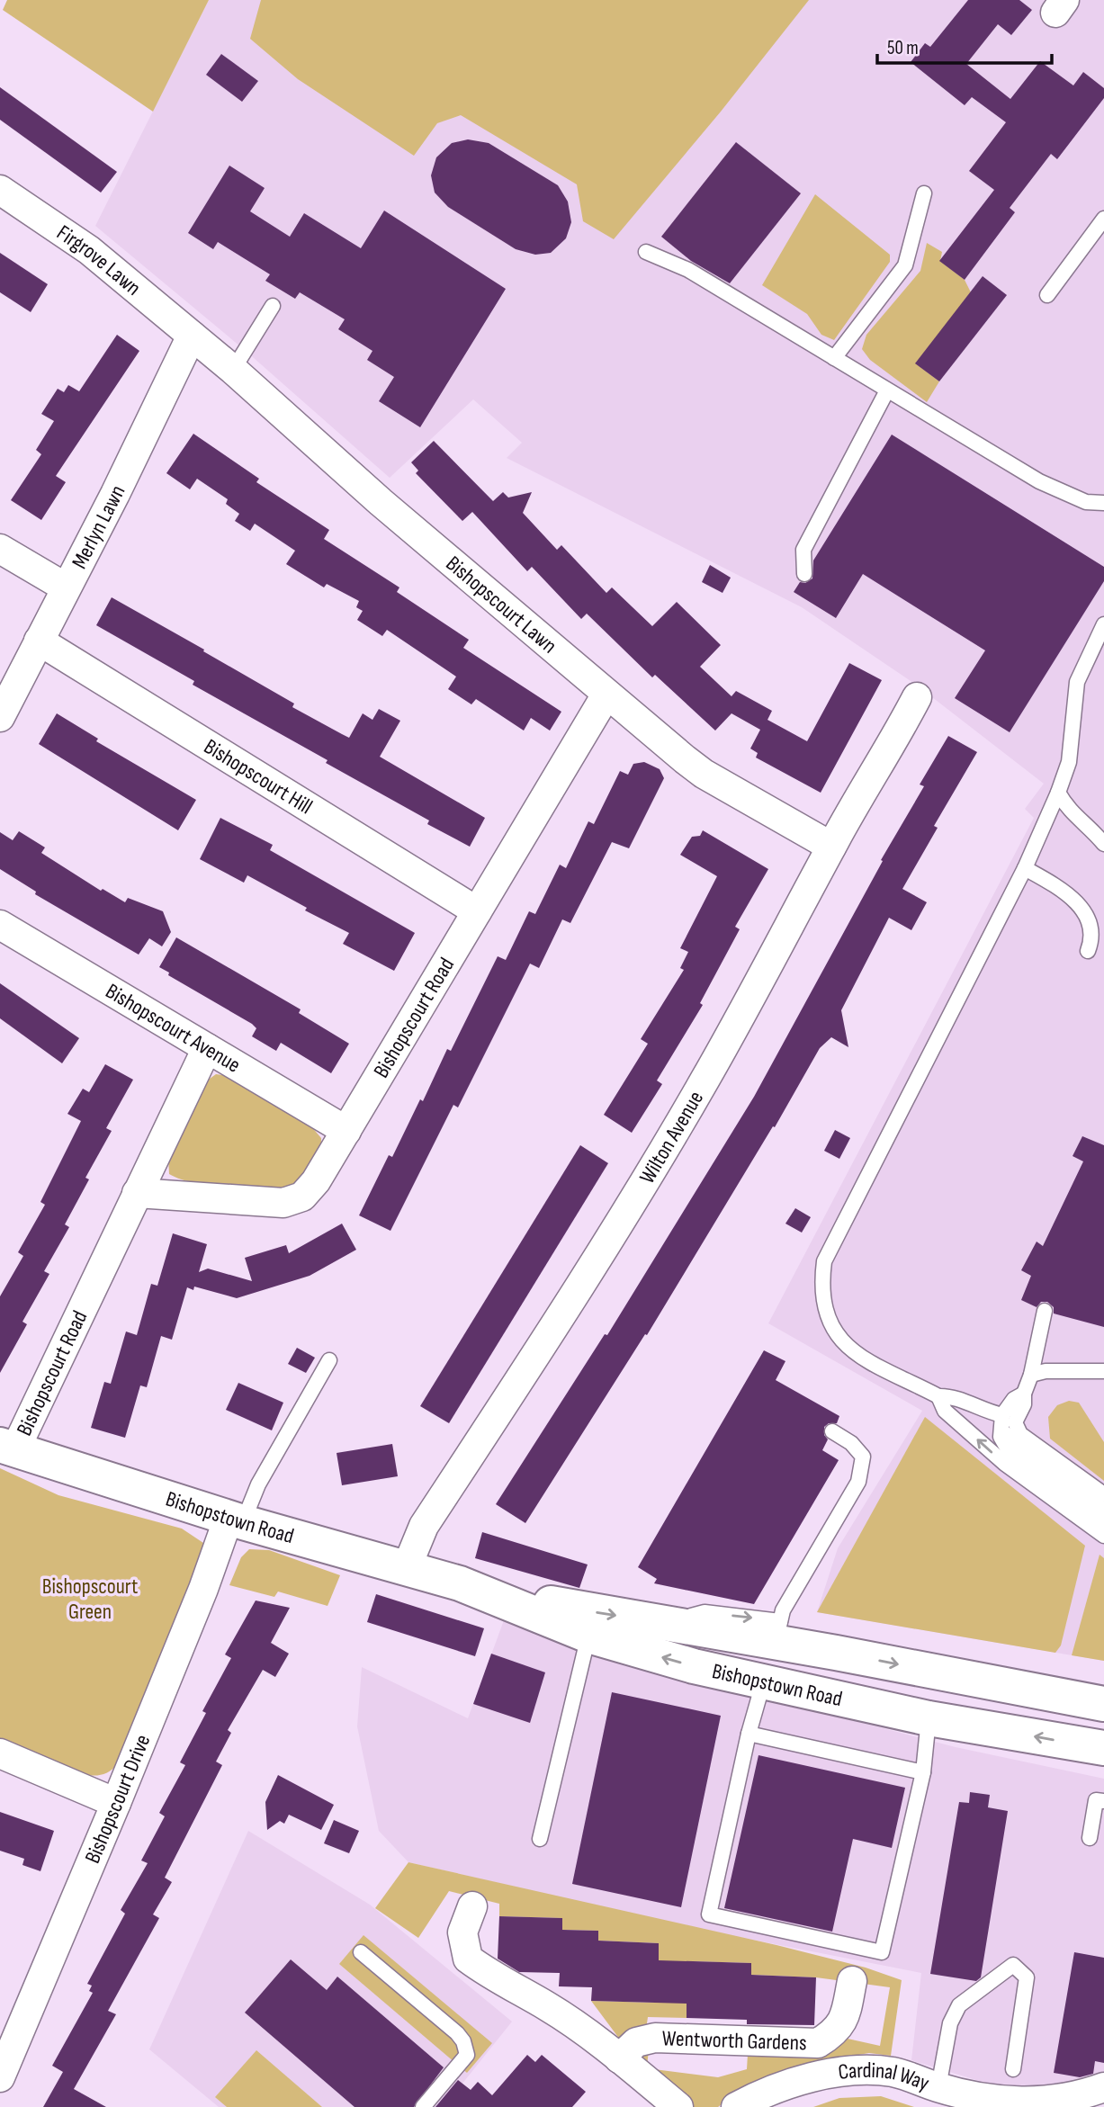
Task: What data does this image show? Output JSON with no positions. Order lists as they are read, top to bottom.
{
  "streets": {
    "main road": ["Bishopstown Road"],
    "street": [
      "Firgrove Lawn",
      "Merlyn Lawn",
      "Bishopscourt Lawn",
      "Bishopscourt Hill",
      "Bishopscourt Road",
      "Bishopscourt Avenue",
      "Wilton Avenue",
      "Bishopscourt Drive",
      "Wentworth Gardens",
      "Cardinal Way"
    ]
  },
  "crossings": [
    ["Firgrove Lawn", "Merlyn Lawn"],
    ["Firgrove Lawn", "Bishopscourt Lawn"],
    ["Merlyn Lawn", "Bishopscourt Lawn"],
    ["Merlyn Lawn", "Bishopscourt Hill"],
    ["Bishopscourt Lawn", "Bishopscourt Road"],
    ["Bishopscourt Lawn", "Wilton Avenue"],
    ["Bishopscourt Hill", "Bishopscourt Road"],
    ["Bishopscourt Road", "Bishopscourt Avenue"],
    ["Bishopscourt Road", "Bishopstown Road"],
    ["Wilton Avenue", "Bishopstown Road"],
    ["Bishopstown Road", "Bishopscourt Drive"]
  ],
  "parks": ["Bishopscourt Green"],
  "scale_bar": "50 m"
}
